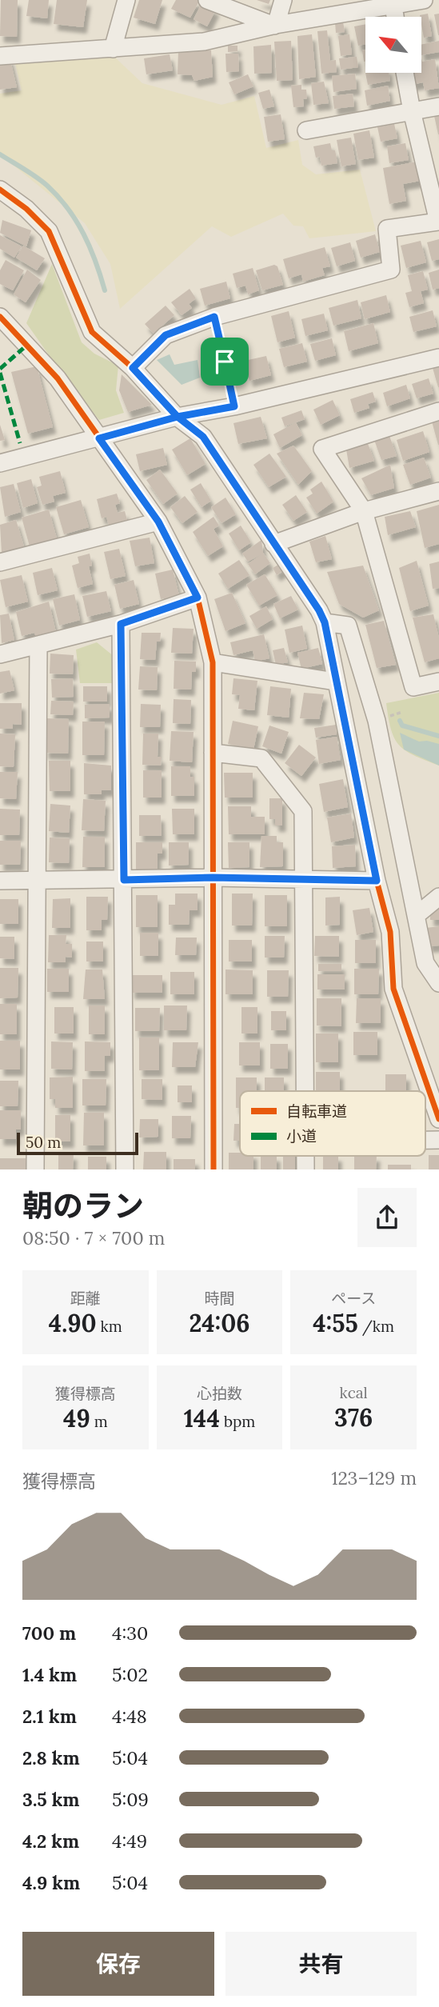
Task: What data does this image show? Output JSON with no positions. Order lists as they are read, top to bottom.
{
  "legend": ["自転車道", "小道"],
  "scale_bar": "50 m",
  "north": "top left",
  "page": {
    "scale": "50 m",
    "heading": ["朝のラン", "08:50 · 7 × 700 m"],
    "stats": [
      ["距離", "4.90 km"],
      ["時間", "24:06"],
      ["ペース", "4:55 /km"],
      ["獲得標高", "49 m"],
      ["心拍数", "144 bpm"],
      ["kcal", "376"]
    ],
    "chart": ["獲得標高", "123–129 m"],
    "list": [
      {
        "name": "700 m",
        "note": "4:30"
      },
      {
        "name": "1.4 km",
        "note": "5:02"
      },
      {
        "name": "2.1 km",
        "note": "4:48"
      },
      {
        "name": "2.8 km",
        "note": "5:04"
      },
      {
        "name": "3.5 km",
        "note": "5:09"
      },
      {
        "name": "4.2 km",
        "note": "4:49"
      },
      {
        "name": "4.9 km",
        "note": "5:04"
      }
    ],
    "buttons": ["保存", "共有"]
  }
}
